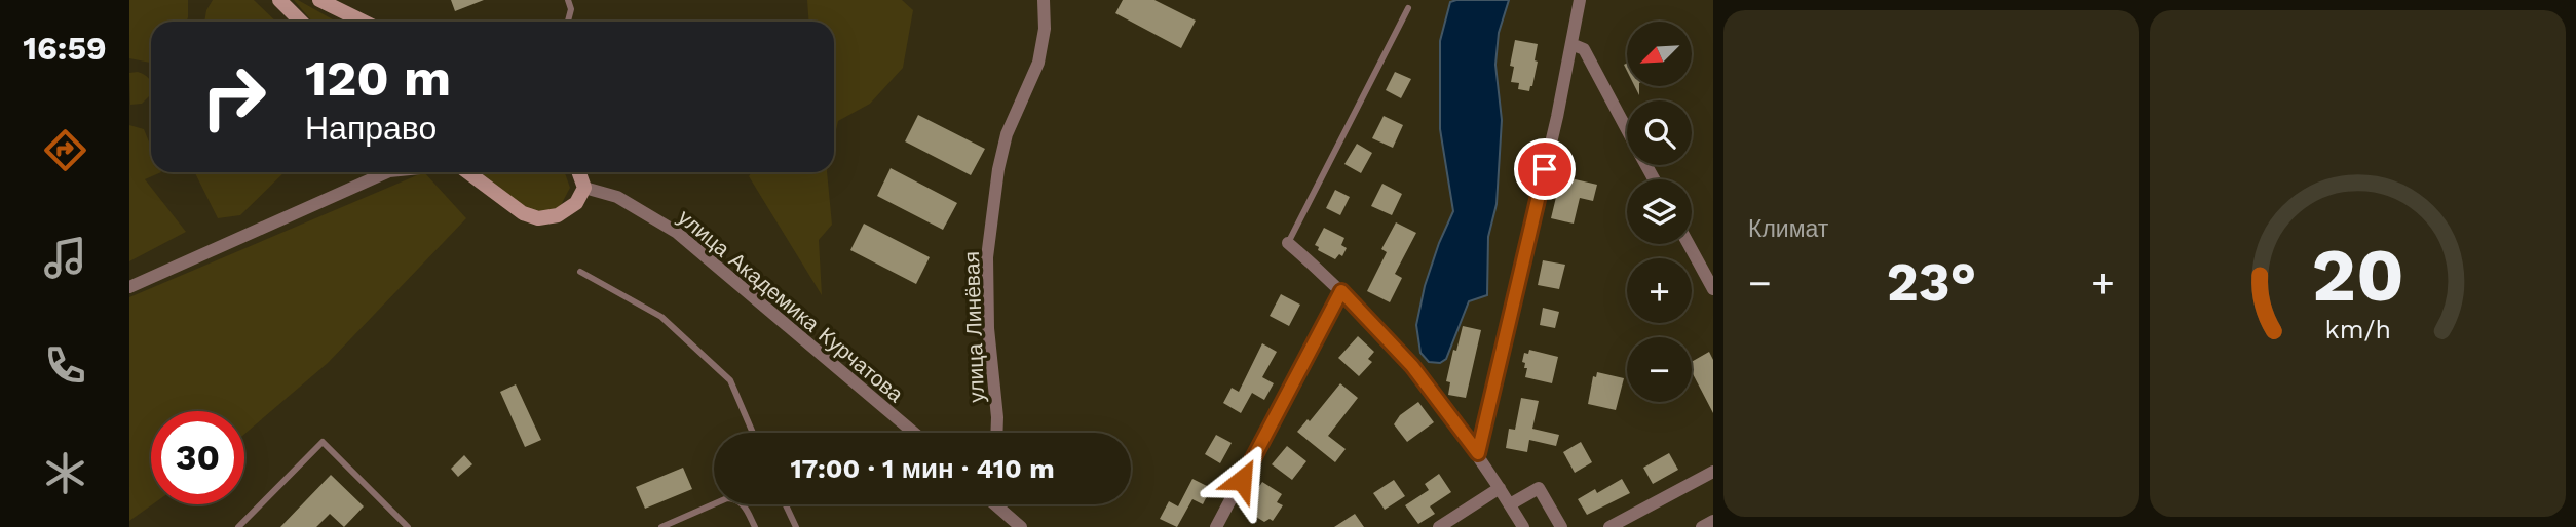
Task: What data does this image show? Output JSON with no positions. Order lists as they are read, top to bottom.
{
  "streets": {
    "street": ["улица Академика Курчатова", "улица Линёвая"]
  },
  "north": "bottom left",
  "page": {
    "tabs": "16:59",
    "tile": "Климат",
    "map_buttons": ["+", "−"],
    "turn": ["120 m", "Направо"],
    "heat": ["−", "23°", "+"],
    "limit": "30",
    "trip": "17:00 · 1 мин · 410 m",
    "gauge": ["20", "km/h"]
  }
}
